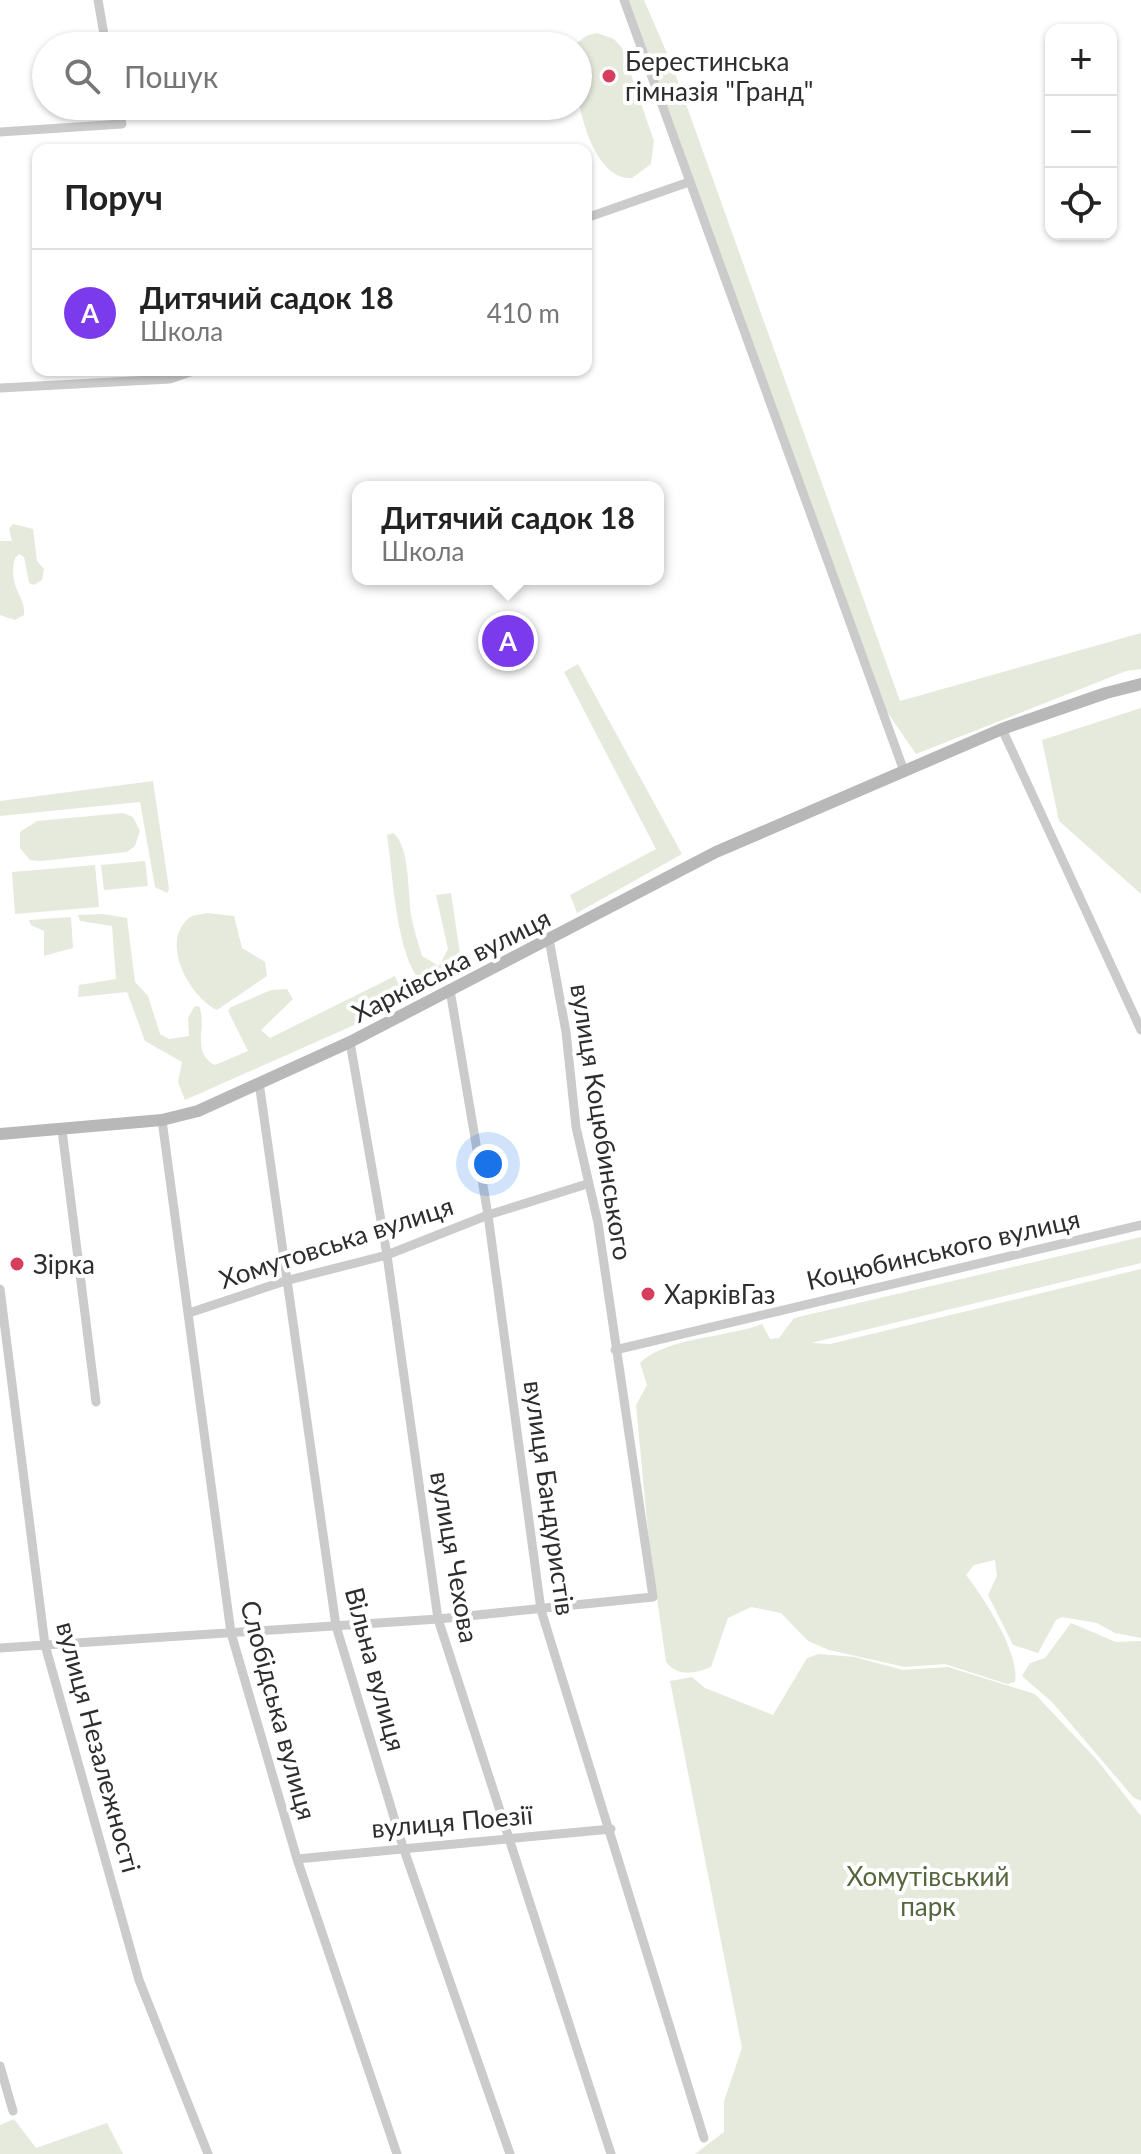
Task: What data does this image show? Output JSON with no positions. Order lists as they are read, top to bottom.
{
  "streets": {
    "street": [
      "Харківська вулиця",
      "вулиця Коцюбинського",
      "Хомутовська вулиця",
      "Коцюбинського вулиця",
      "вулиця Бандуристів",
      "вулиця Чехова",
      "Вільна вулиця",
      "Слобідська вулиця",
      "вулиця Незалежності",
      "вулиця Поезії"
    ]
  },
  "crossings": [
    ["Харківська вулиця", "вулиця Коцюбинського"],
    ["Харківська вулиця", "вулиця Бандуристів"],
    ["Харківська вулиця", "вулиця Чехова"],
    ["Харківська вулиця", "Вільна вулиця"],
    ["Харківська вулиця", "Слобідська вулиця"],
    ["вулиця Коцюбинського", "Хомутовська вулиця"],
    ["вулиця Коцюбинського", "Коцюбинського вулиця"],
    ["вулиця Коцюбинського", "вулиця Бандуристів"],
    ["Хомутовська вулиця", "вулиця Бандуристів"],
    ["Хомутовська вулиця", "вулиця Чехова"],
    ["Хомутовська вулиця", "Вільна вулиця"],
    ["Хомутовська вулиця", "Слобідська вулиця"],
    ["вулиця Бандуристів", "вулиця Поезії"],
    ["вулиця Чехова", "вулиця Поезії"],
    ["Вільна вулиця", "вулиця Поезії"],
    ["Слобідська вулиця", "вулиця Поезії"]
  ],
  "parks": ["Хомутівський парк"],
  "places": ["Берестинська гімназія \"Гранд\"", "Зірка", "ХарківГаз"],
  "page": {
    "map_buttons": ["+", "−"],
    "search": "Пошук",
    "heading": "Поруч",
    "list": [
      {
        "mark": "A",
        "name": "Дитячий садок 18",
        "note": "Школа",
        "value": "410 m"
      }
    ],
    "popup": ["Дитячий садок 18", "Школа"],
    "pins": "A"
  }
}
